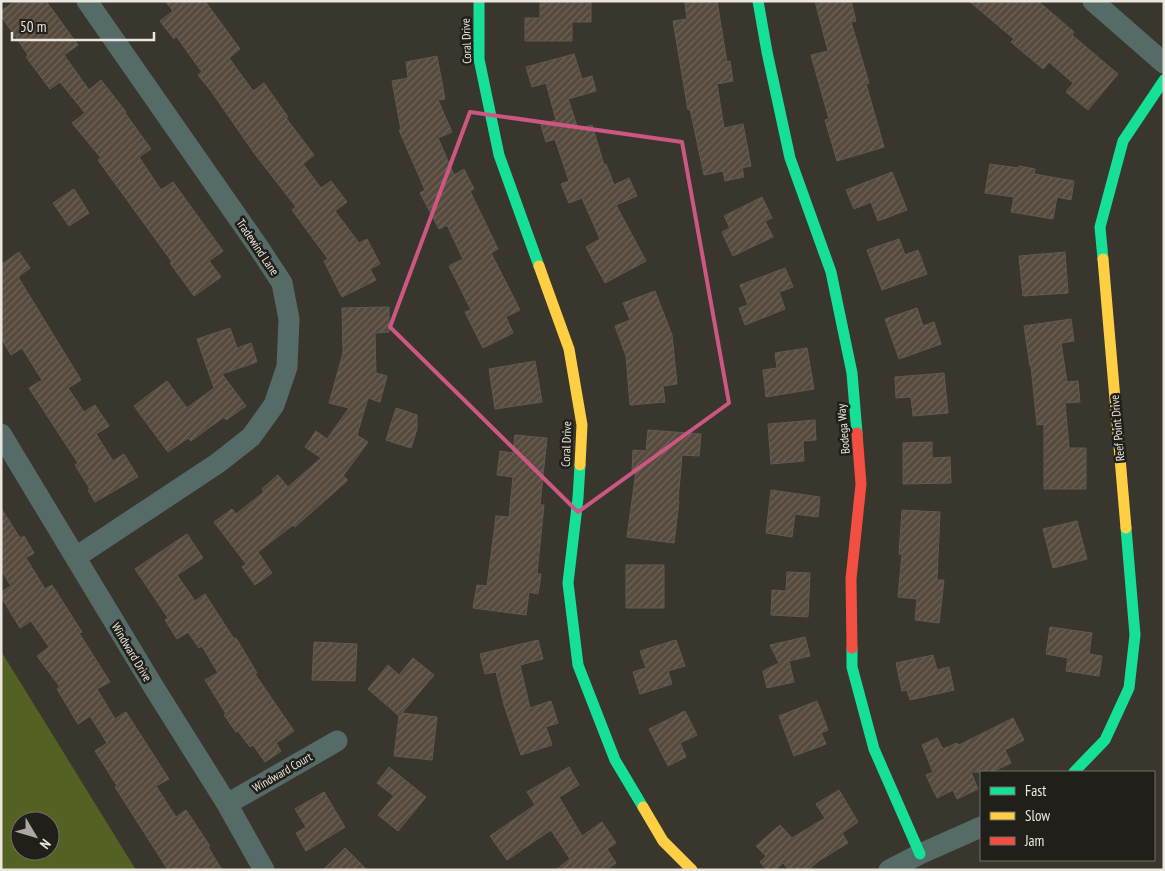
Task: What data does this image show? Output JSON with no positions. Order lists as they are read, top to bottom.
{
  "streets": {
    "street": [
      "Coral Drive",
      "Tradewind Lane",
      "Reef Point Drive",
      "Bodega Way",
      "Windward Drive",
      "Windward Court"
    ]
  },
  "crossings": [
    ["Tradewind Lane", "Windward Drive"],
    ["Windward Drive", "Windward Court"]
  ],
  "legend": ["Fast", "Slow", "Jam"],
  "scale_bar": "50 m",
  "north": "bottom right"
}
